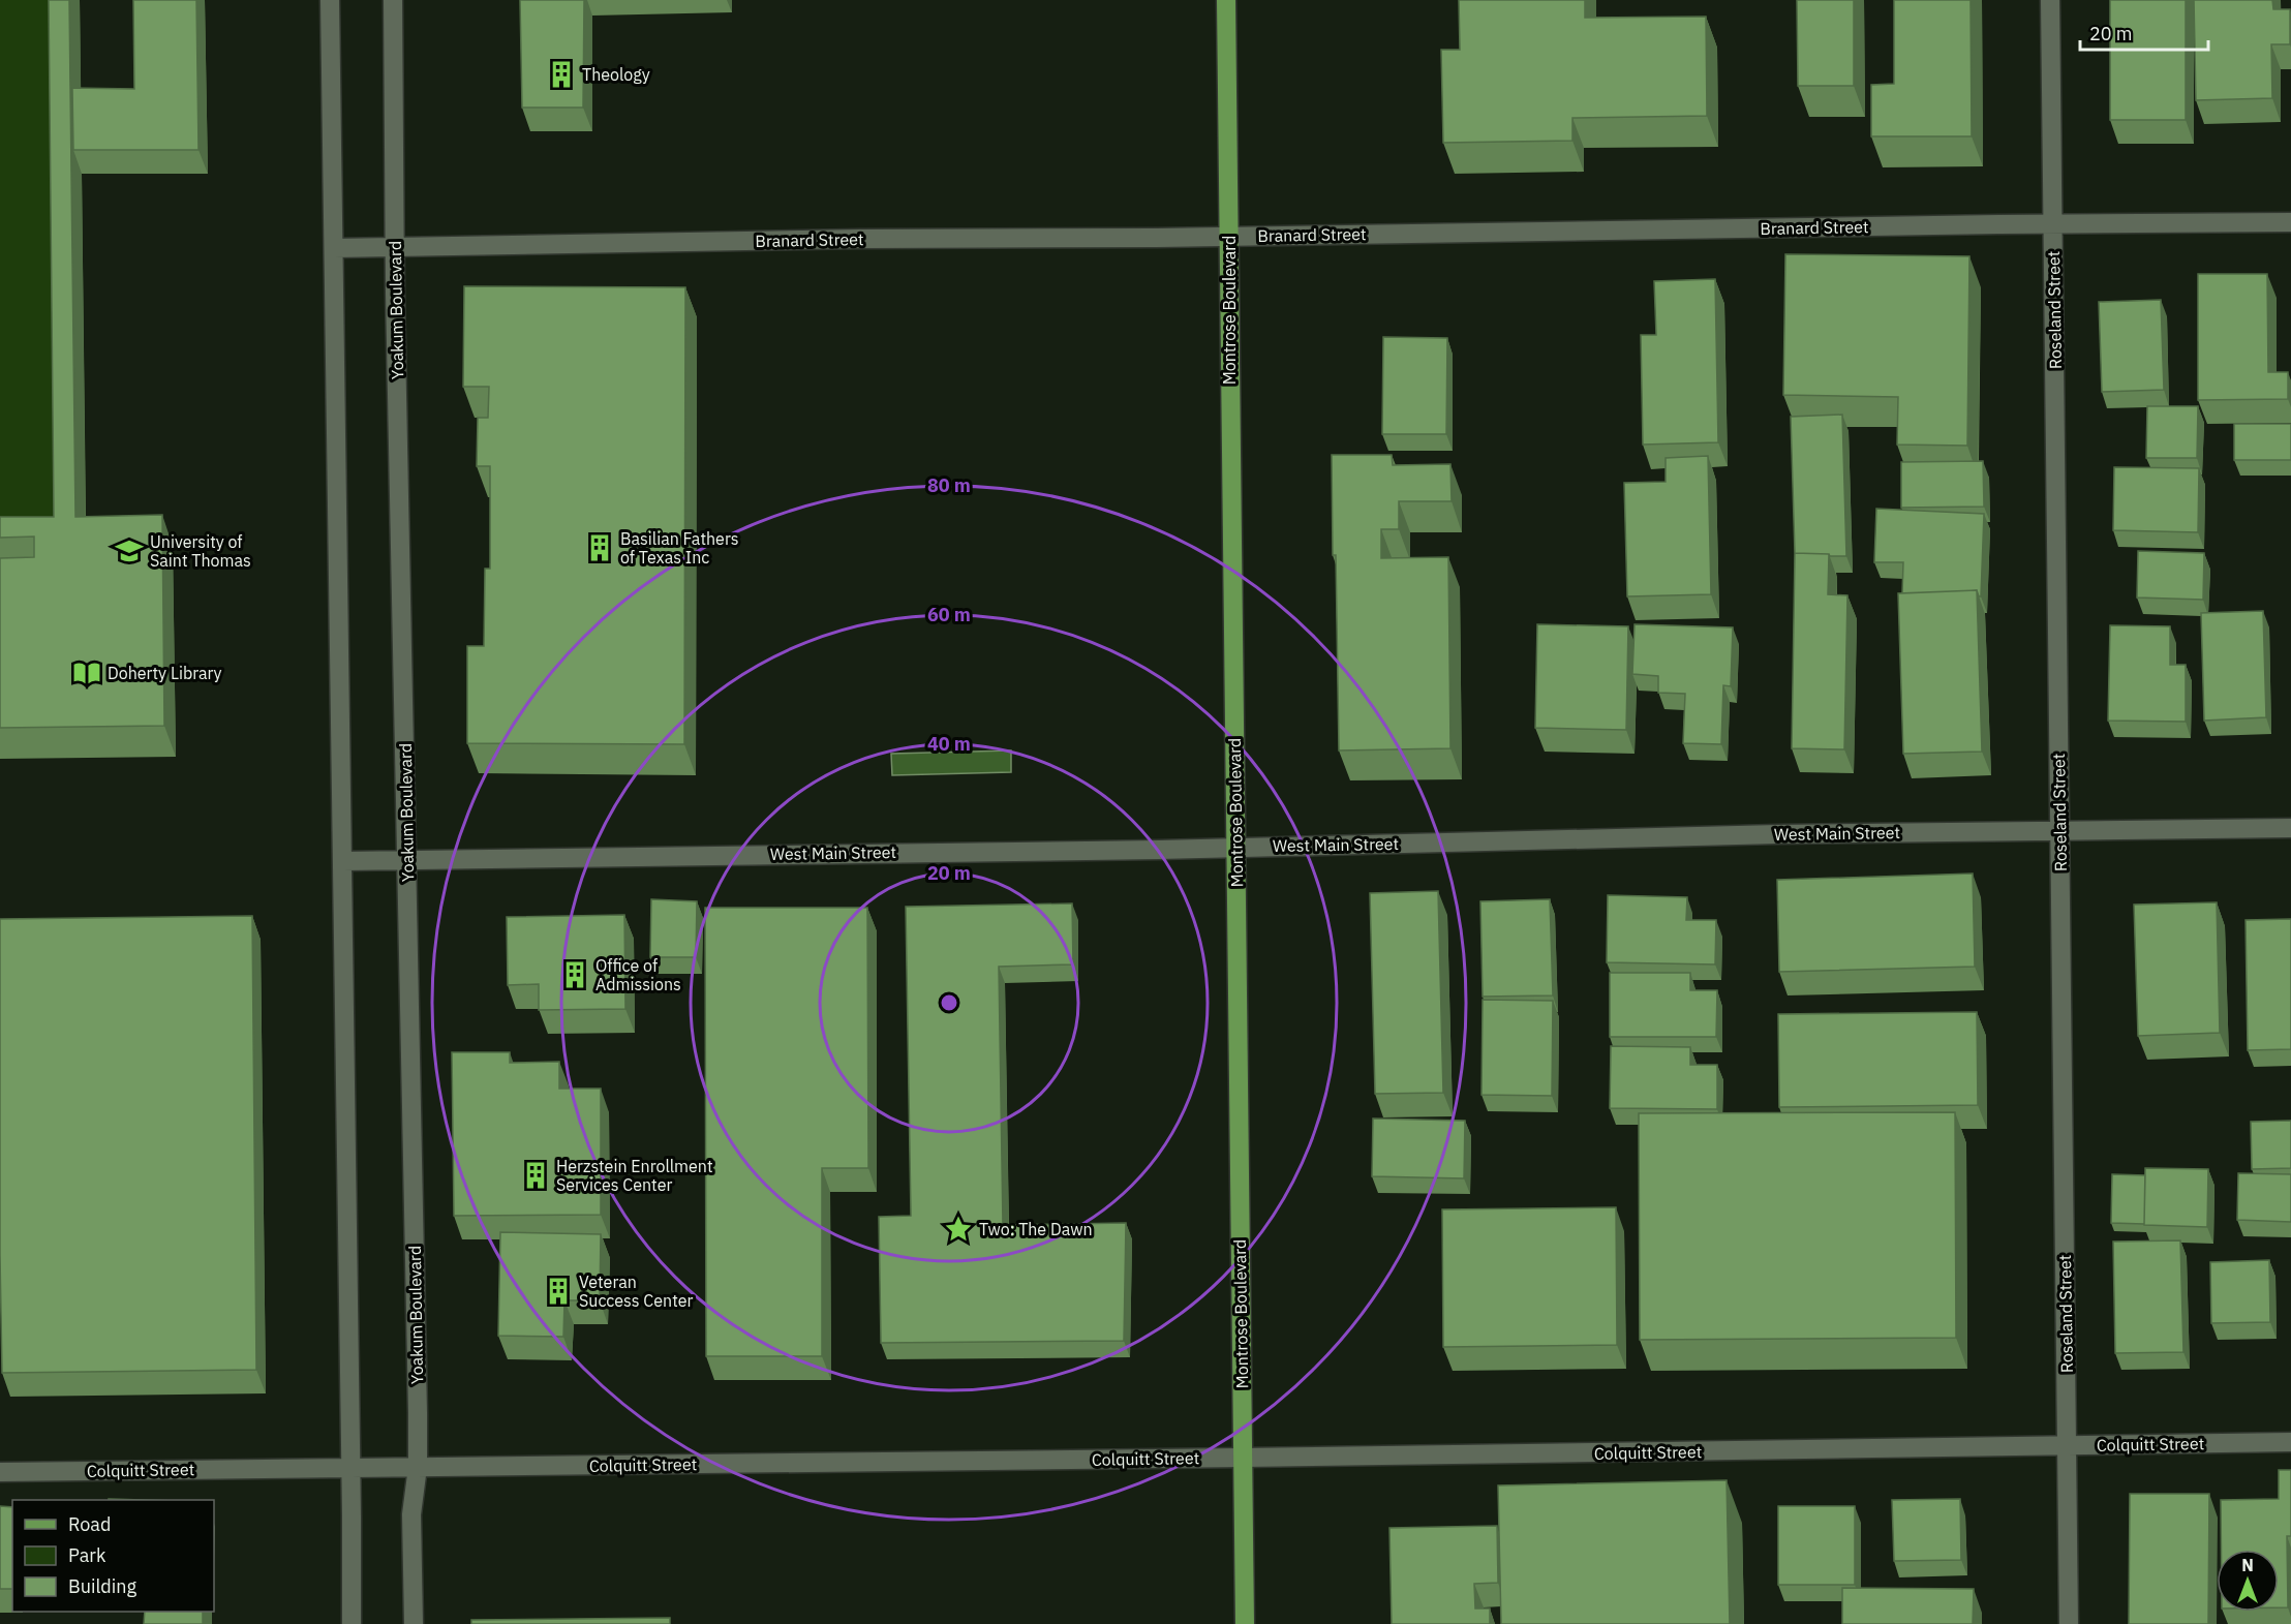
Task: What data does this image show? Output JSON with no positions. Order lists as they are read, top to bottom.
{
  "streets": {
    "main road": ["Montrose Boulevard"],
    "street": [
      "Branard Street",
      "Yoakum Boulevard",
      "Roseland Street",
      "West Main Street",
      "Colquitt Street"
    ]
  },
  "crossings": [
    ["Branard Street", "Yoakum Boulevard"],
    ["Branard Street", "Montrose Boulevard"],
    ["Branard Street", "Roseland Street"],
    ["Yoakum Boulevard", "West Main Street"],
    ["Yoakum Boulevard", "Colquitt Street"],
    ["Montrose Boulevard", "West Main Street"],
    ["Montrose Boulevard", "Colquitt Street"],
    ["Roseland Street", "West Main Street"],
    ["Roseland Street", "Colquitt Street"]
  ],
  "places": {
    "building": [
      "Theology",
      "Basilian Fathers of Texas Inc",
      "Office of Admissions",
      "Herzstein Enrollment Services Center",
      "Veteran Success Center"
    ],
    "school or university": ["University of Saint Thomas"],
    "library": ["Doherty Library"],
    "place": ["Two: The Dawn"]
  },
  "legend": ["Road", "Park", "Building"],
  "scale_bar": "20 m",
  "north": "top",
  "rings": [
    "80 m",
    "60 m",
    "40 m",
    "20 m"
  ]
}
